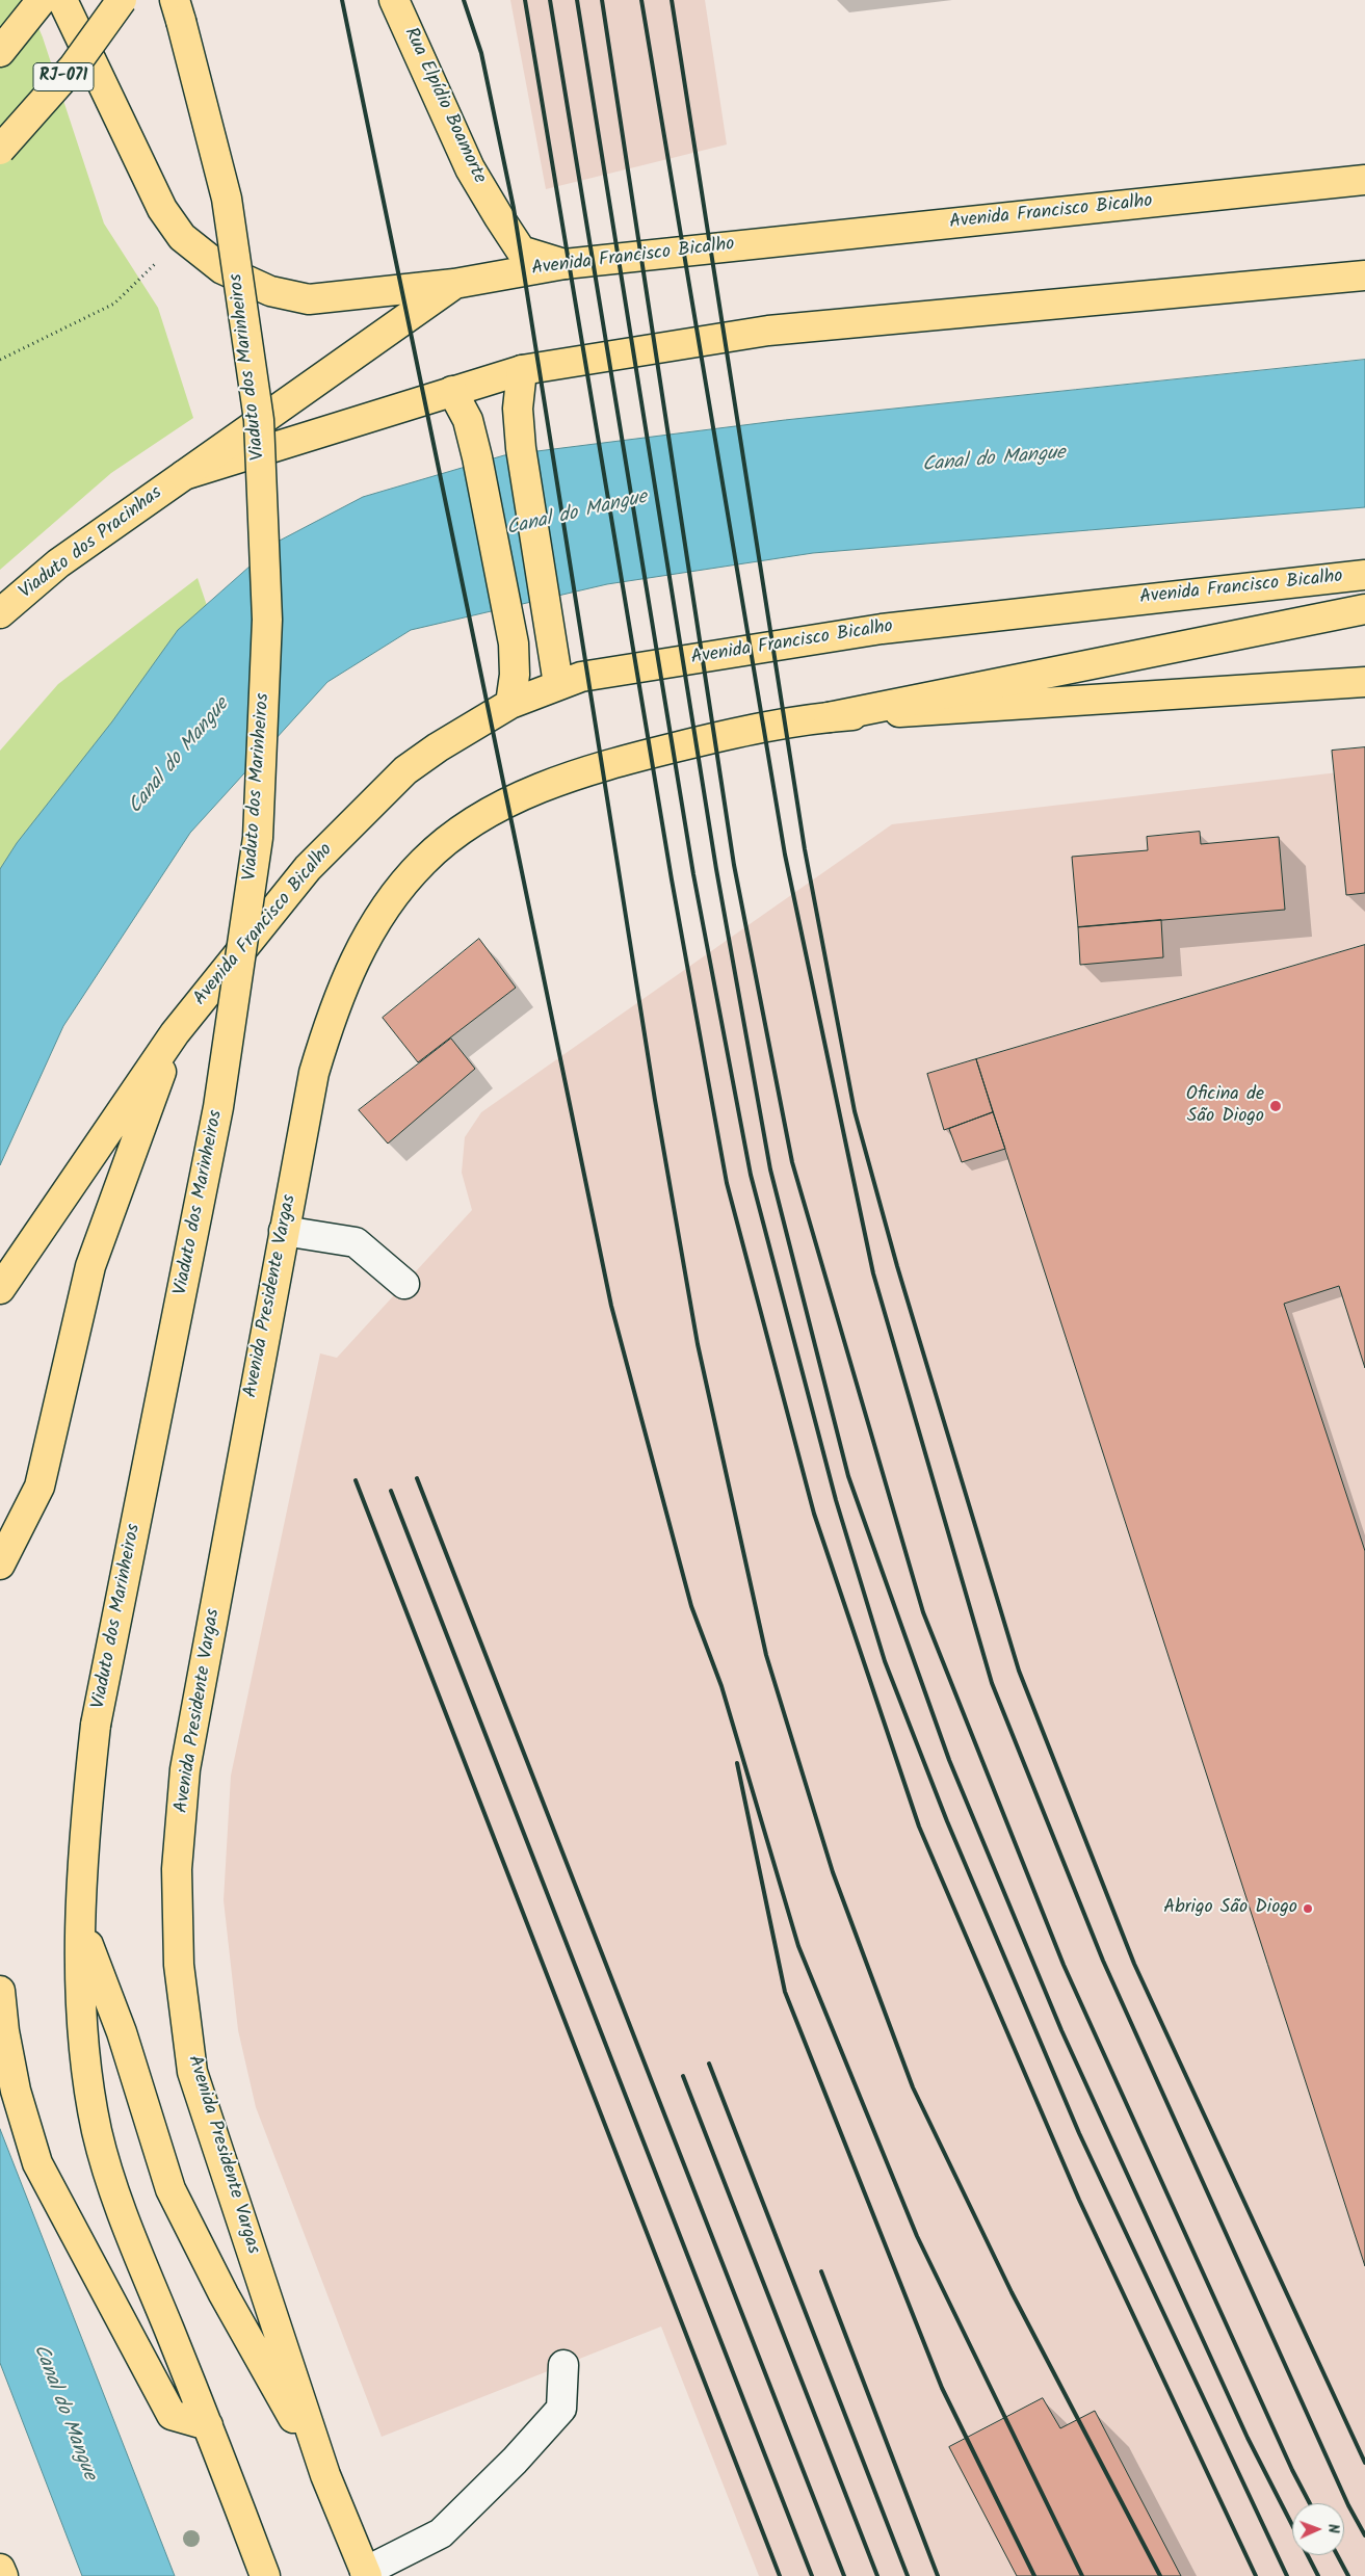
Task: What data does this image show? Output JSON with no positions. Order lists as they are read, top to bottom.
{
  "streets": {
    "main road": [
      "RJ-071",
      "Rua Elpídio Boamorte",
      "Avenida Francisco Bicalho",
      "Viaduto dos Marinheiros",
      "Viaduto dos Pracinhas",
      "Avenida Presidente Vargas"
    ]
  },
  "crossings": [
    ["Rua Elpídio Boamorte", "Avenida Francisco Bicalho"],
    ["Avenida Francisco Bicalho", "Viaduto dos Pracinhas"]
  ],
  "water": ["Canal do Mangue"],
  "places": ["Oficina de São Diogo", "Abrigo São Diogo"],
  "north": "right"
}
